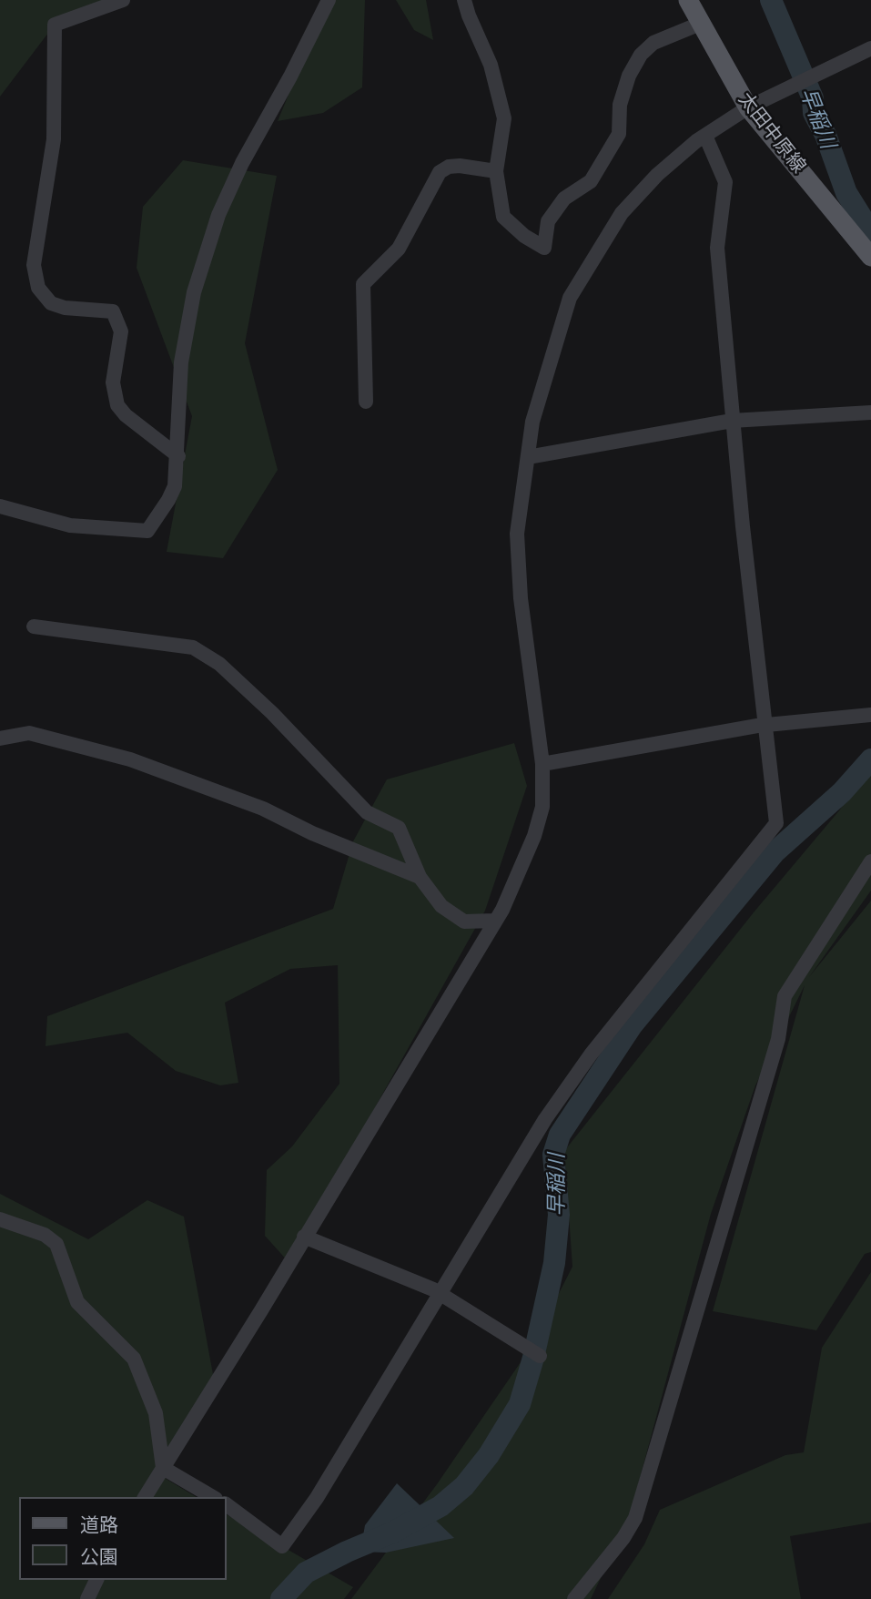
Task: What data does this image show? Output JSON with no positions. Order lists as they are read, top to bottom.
{
  "streets": {
    "main road": ["太田中原線"]
  },
  "water": ["早稲川"],
  "legend": ["道路", "公園"]
}
